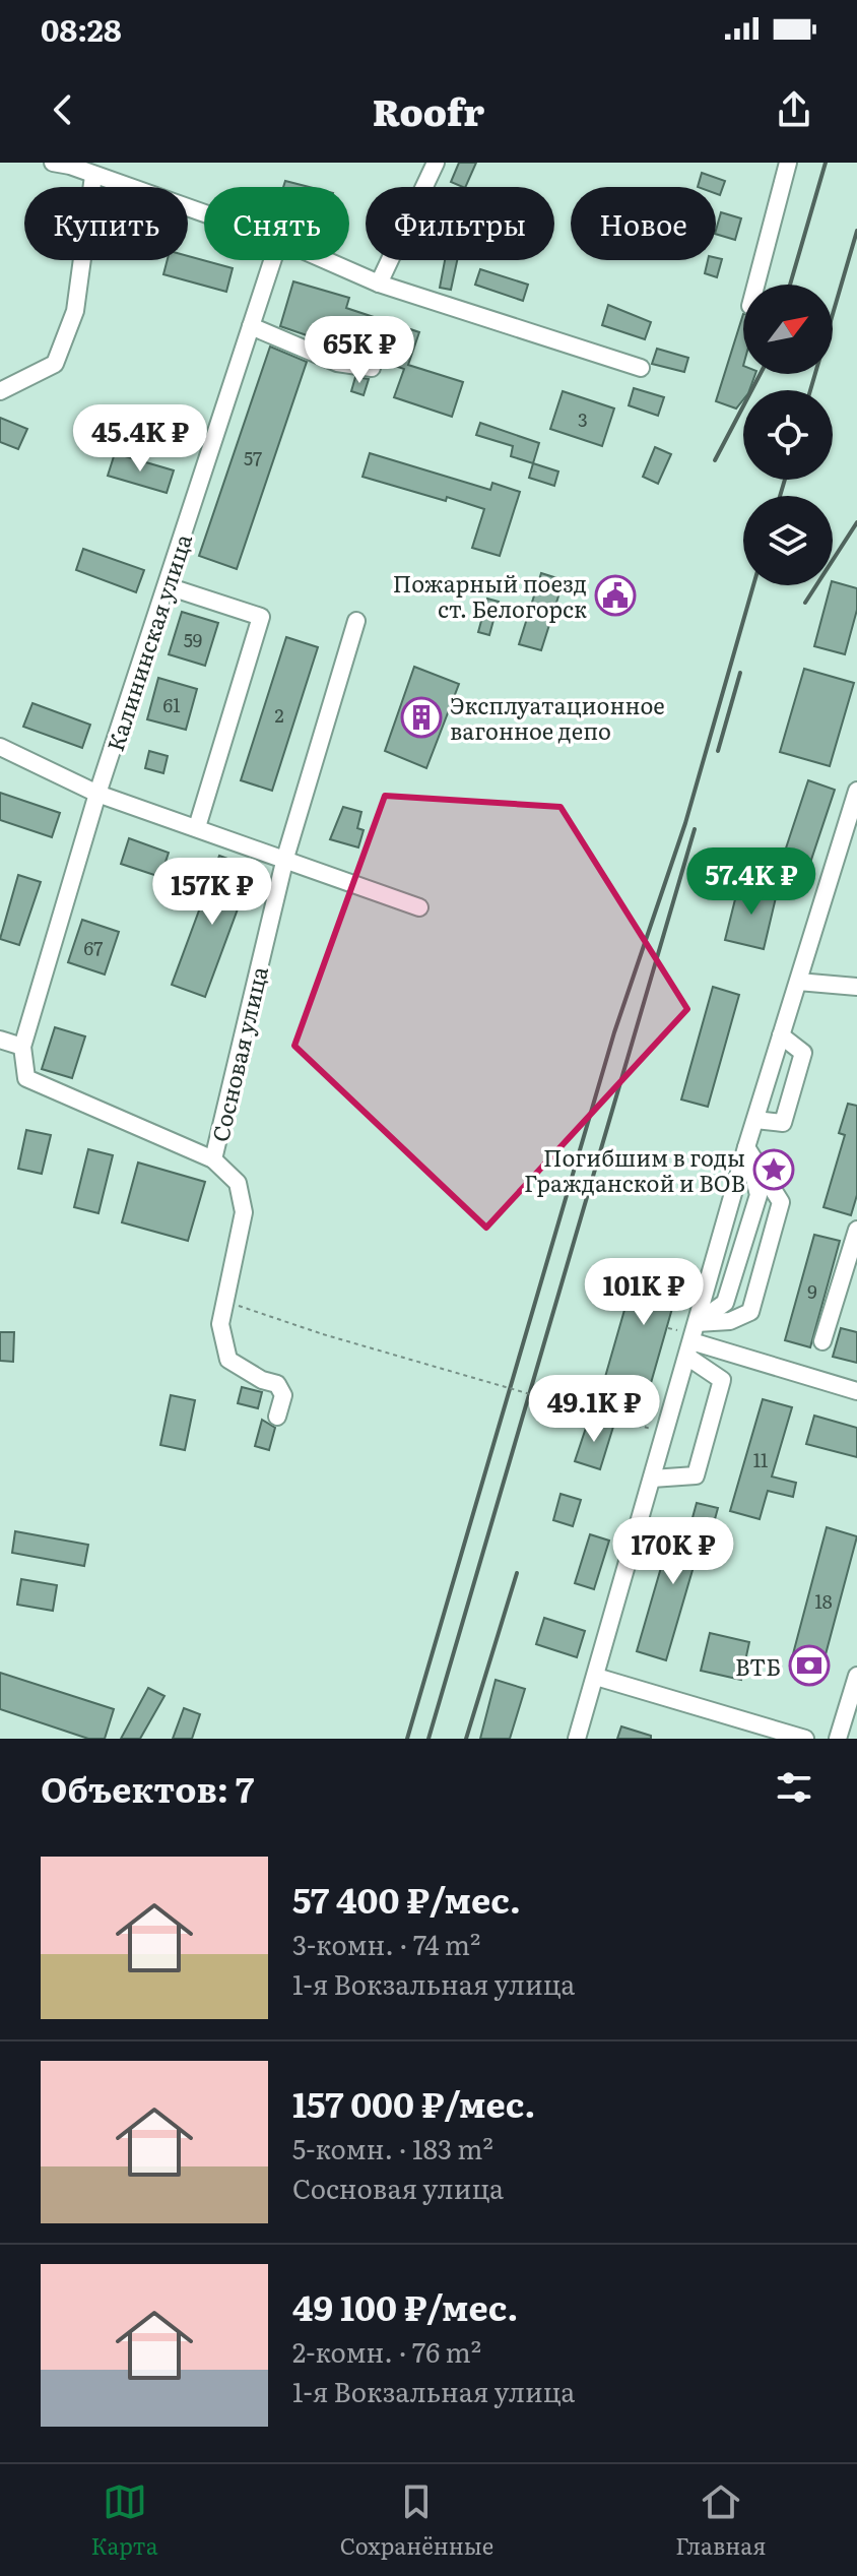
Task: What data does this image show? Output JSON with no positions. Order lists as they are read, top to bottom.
{
  "streets": {
    "street": ["Калининская улица", "Сосновая улица"]
  },
  "places": {
    "public building": ["Пожарный поезд ст. Белогорск"],
    "building": ["Эксплуатационное вагонное депо"],
    "place": ["Погибшим в годы Гражданской и ВОВ"],
    "bank": ["ВТБ"]
  },
  "house_numbers": [
    "3",
    "57",
    "59",
    "61",
    "2",
    "67",
    "9",
    "11",
    "18"
  ],
  "north": "top right",
  "page": {
    "status": "08:28",
    "header": "Roofr",
    "chip": [
      "Купить",
      "Снять",
      "Фильтры",
      "Новое"
    ],
    "price": [
      "65K ₽",
      "45.4K ₽",
      "57.4K ₽",
      "157K ₽",
      "101K ₽",
      "49.1K ₽",
      "170K ₽"
    ],
    "heading": "Объектов: 7",
    "list": [
      {
        "name": "57 400 ₽/мес.",
        "note": "3-комн. · 74 m² · 1-я Вокзальная улица"
      },
      {
        "name": "157 000 ₽/мес.",
        "note": "5-комн. · 183 m² · Сосновая улица"
      },
      {
        "name": "49 100 ₽/мес.",
        "note": "2-комн. · 76 m² · 1-я Вокзальная улица"
      }
    ],
    "tabs": ["Карта", "Сохранённые", "Главная"]
  }
}
